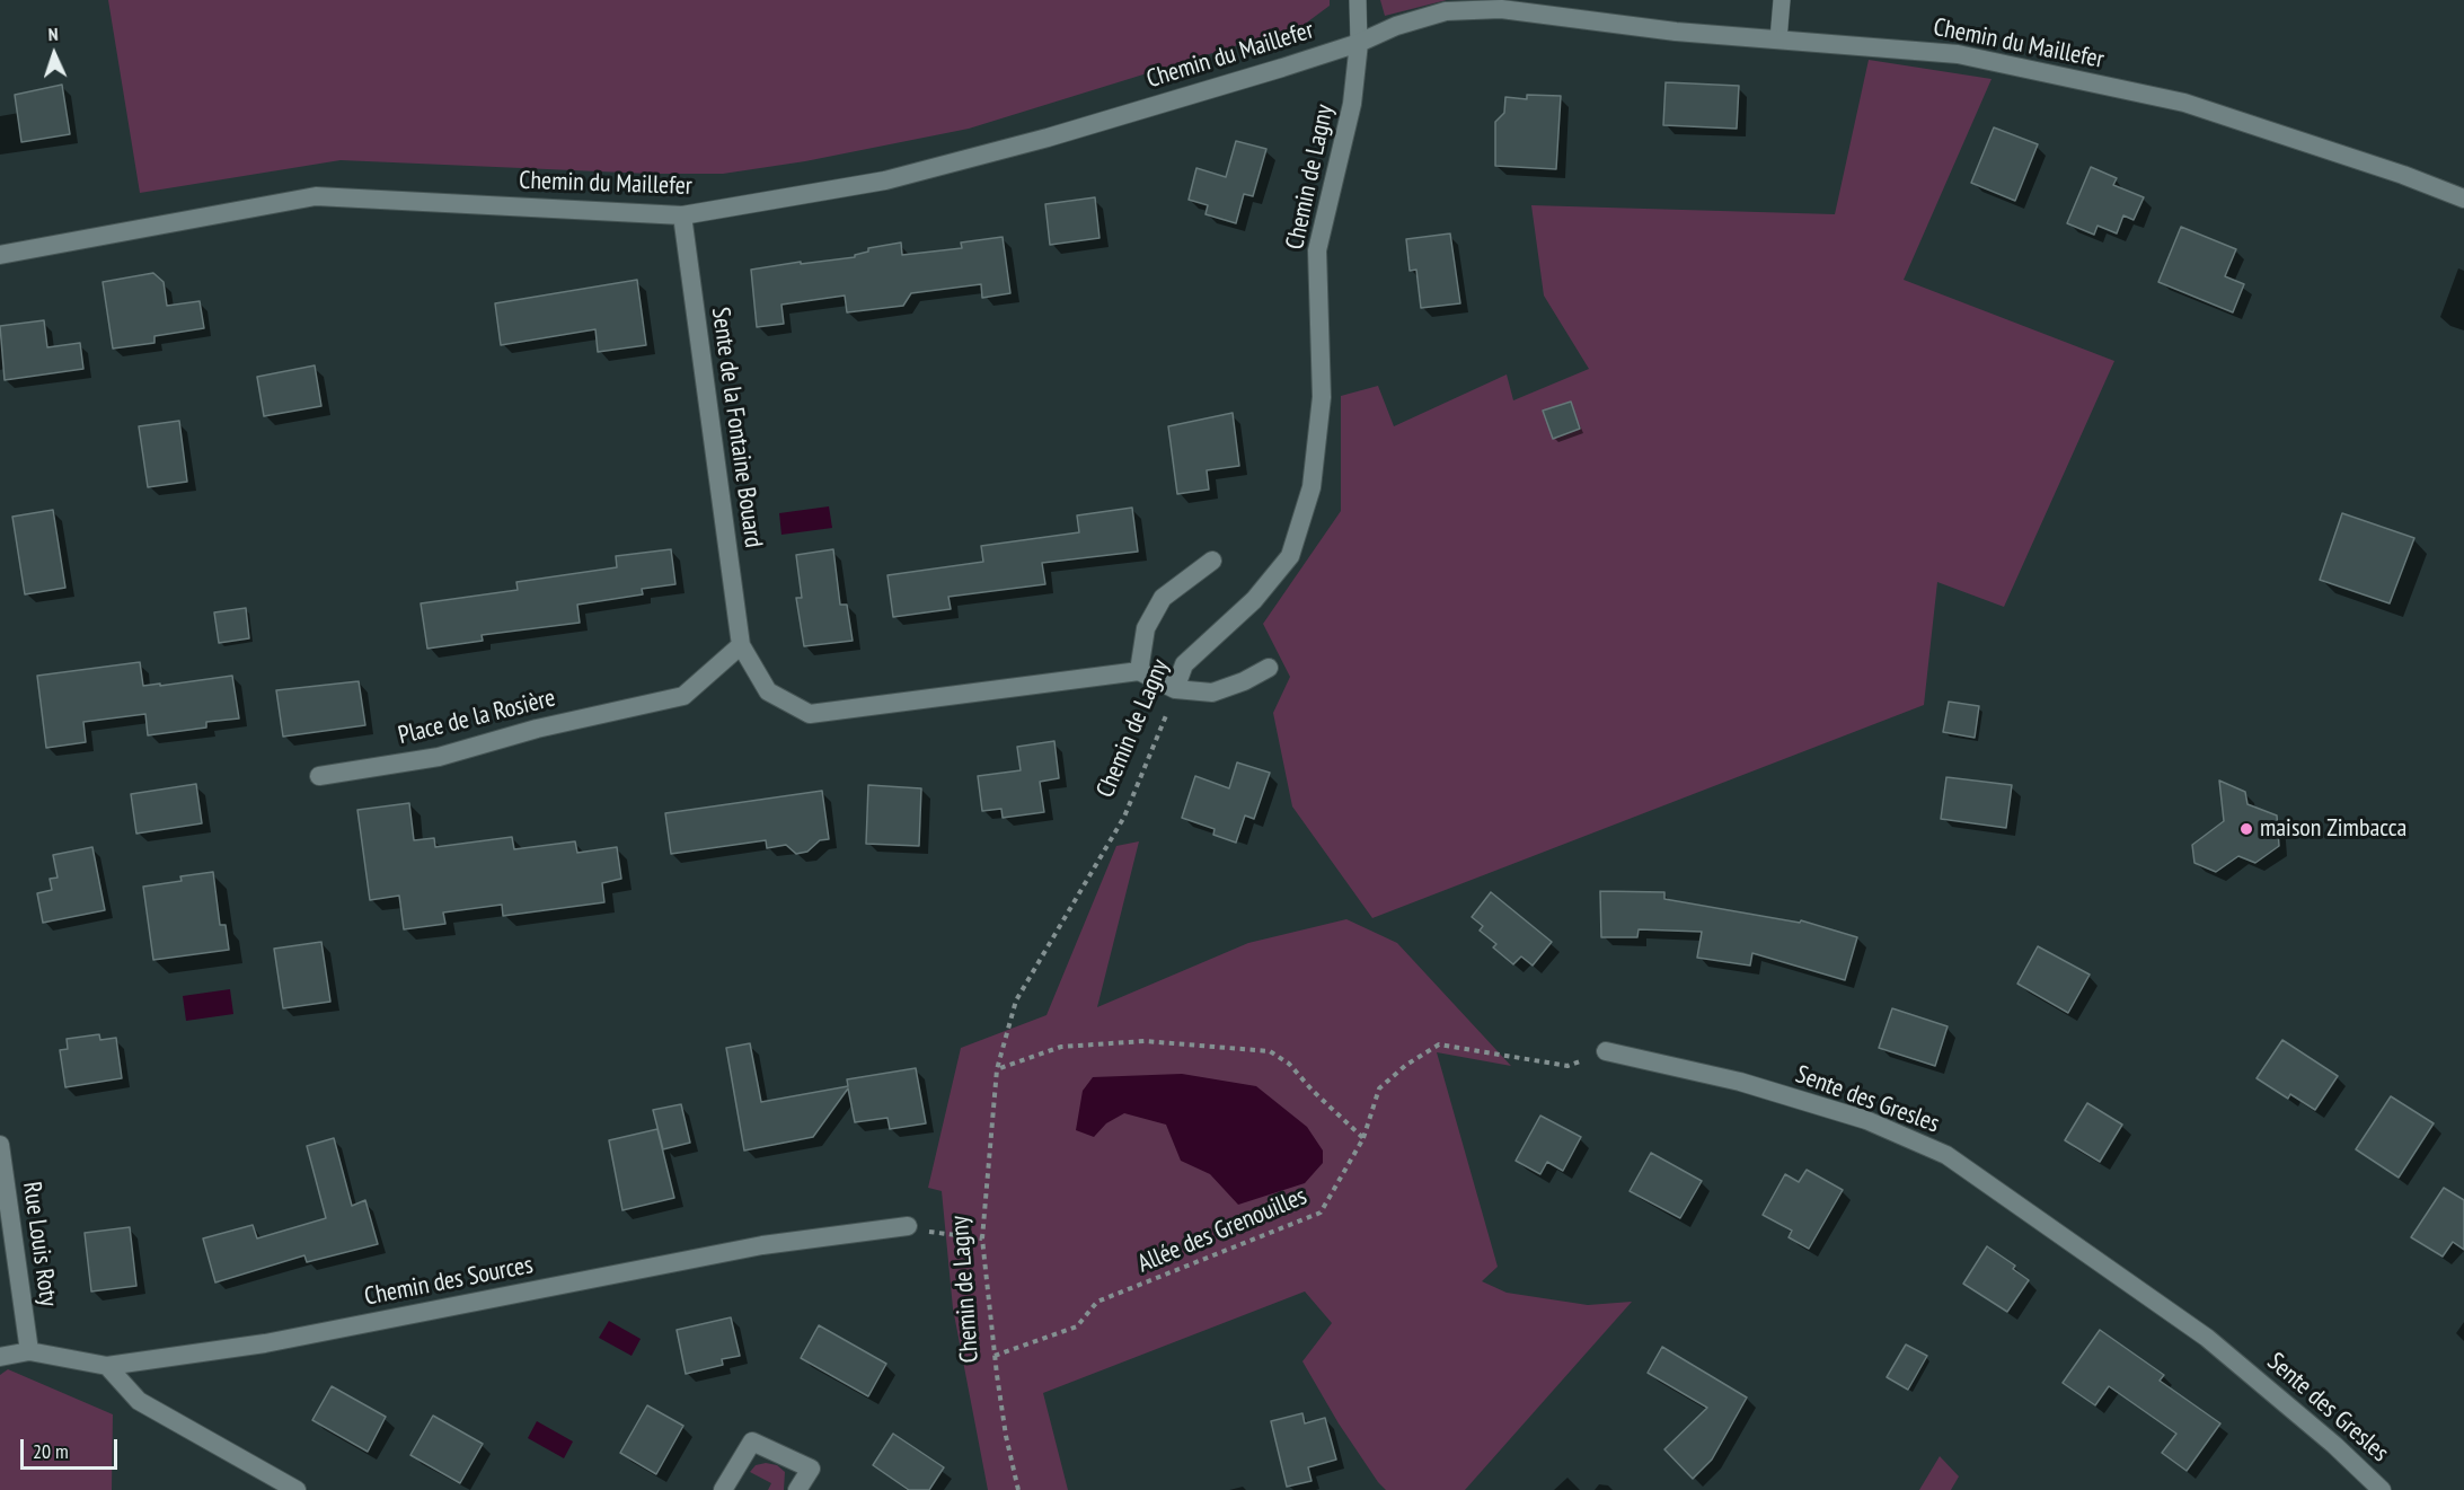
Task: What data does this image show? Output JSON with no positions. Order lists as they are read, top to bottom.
{
  "streets": {
    "street": [
      "Chemin du Maillefer",
      "Chemin de Lagny",
      "Sente de la Fontaine Bouard",
      "Place de la Rosière",
      "Sente des Gresles",
      "Rue Louis Roty",
      "Chemin des Sources"
    ],
    "path": ["Allée des Grenouilles"]
  },
  "crossings": [
    ["Chemin du Maillefer", "Chemin de Lagny"],
    ["Chemin du Maillefer", "Sente de la Fontaine Bouard"],
    ["Chemin de Lagny", "Allée des Grenouilles"],
    ["Sente de la Fontaine Bouard", "Place de la Rosière"],
    ["Rue Louis Roty", "Chemin des Sources"]
  ],
  "places": ["maison Zimbacca"],
  "scale_bar": "20 m",
  "north": "top"
}
